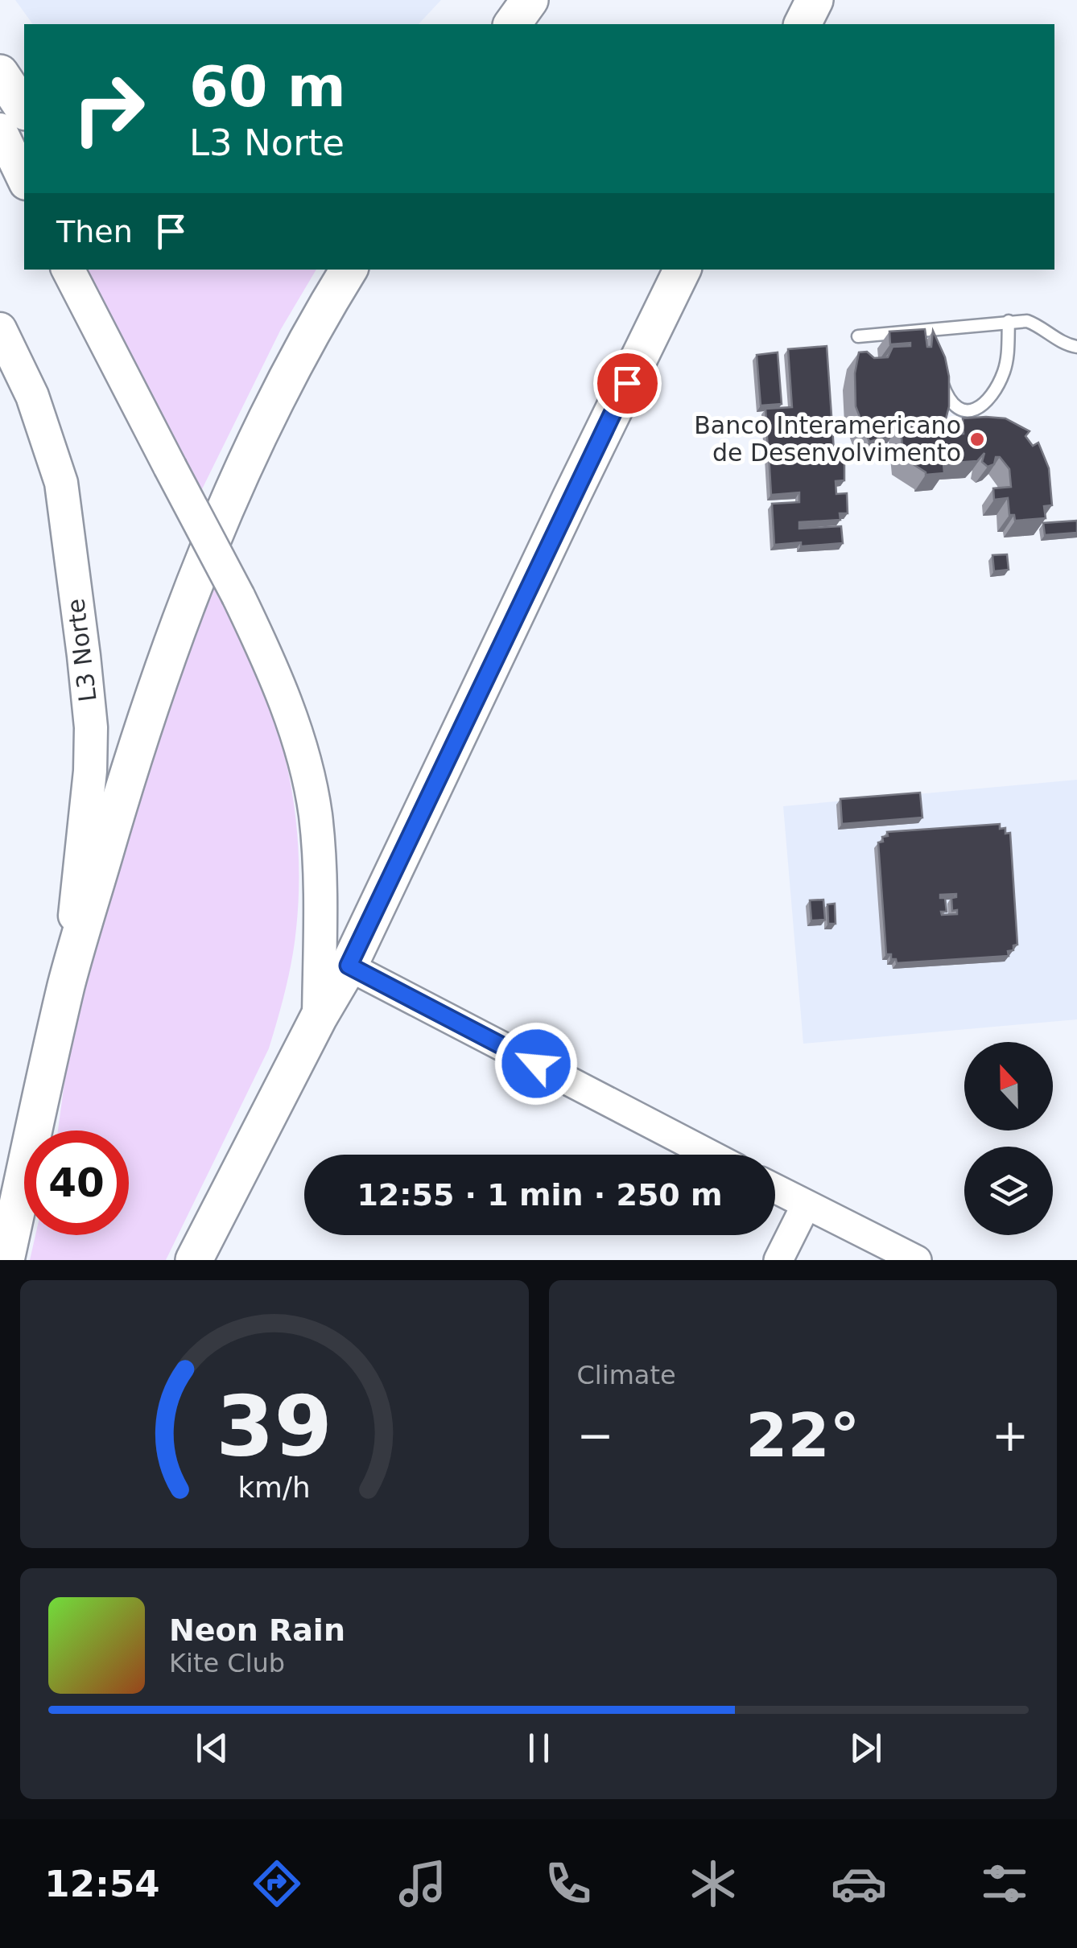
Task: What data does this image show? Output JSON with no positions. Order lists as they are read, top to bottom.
{
  "streets": {
    "main road": ["L3 Norte"]
  },
  "places": ["Banco Interamericano de Desenvolvimento"],
  "north": "top",
  "page": {
    "turn": ["60 m", "L3 Norte"],
    "then": "Then",
    "limit": "40",
    "trip": "12:55 · 1 min · 250 m",
    "tile": "Climate",
    "heat": ["−", "22°", "+"],
    "song": ["Neon Rain", "Kite Club"],
    "tabs": "12:54",
    "gauge": ["39", "km/h"]
  }
}
